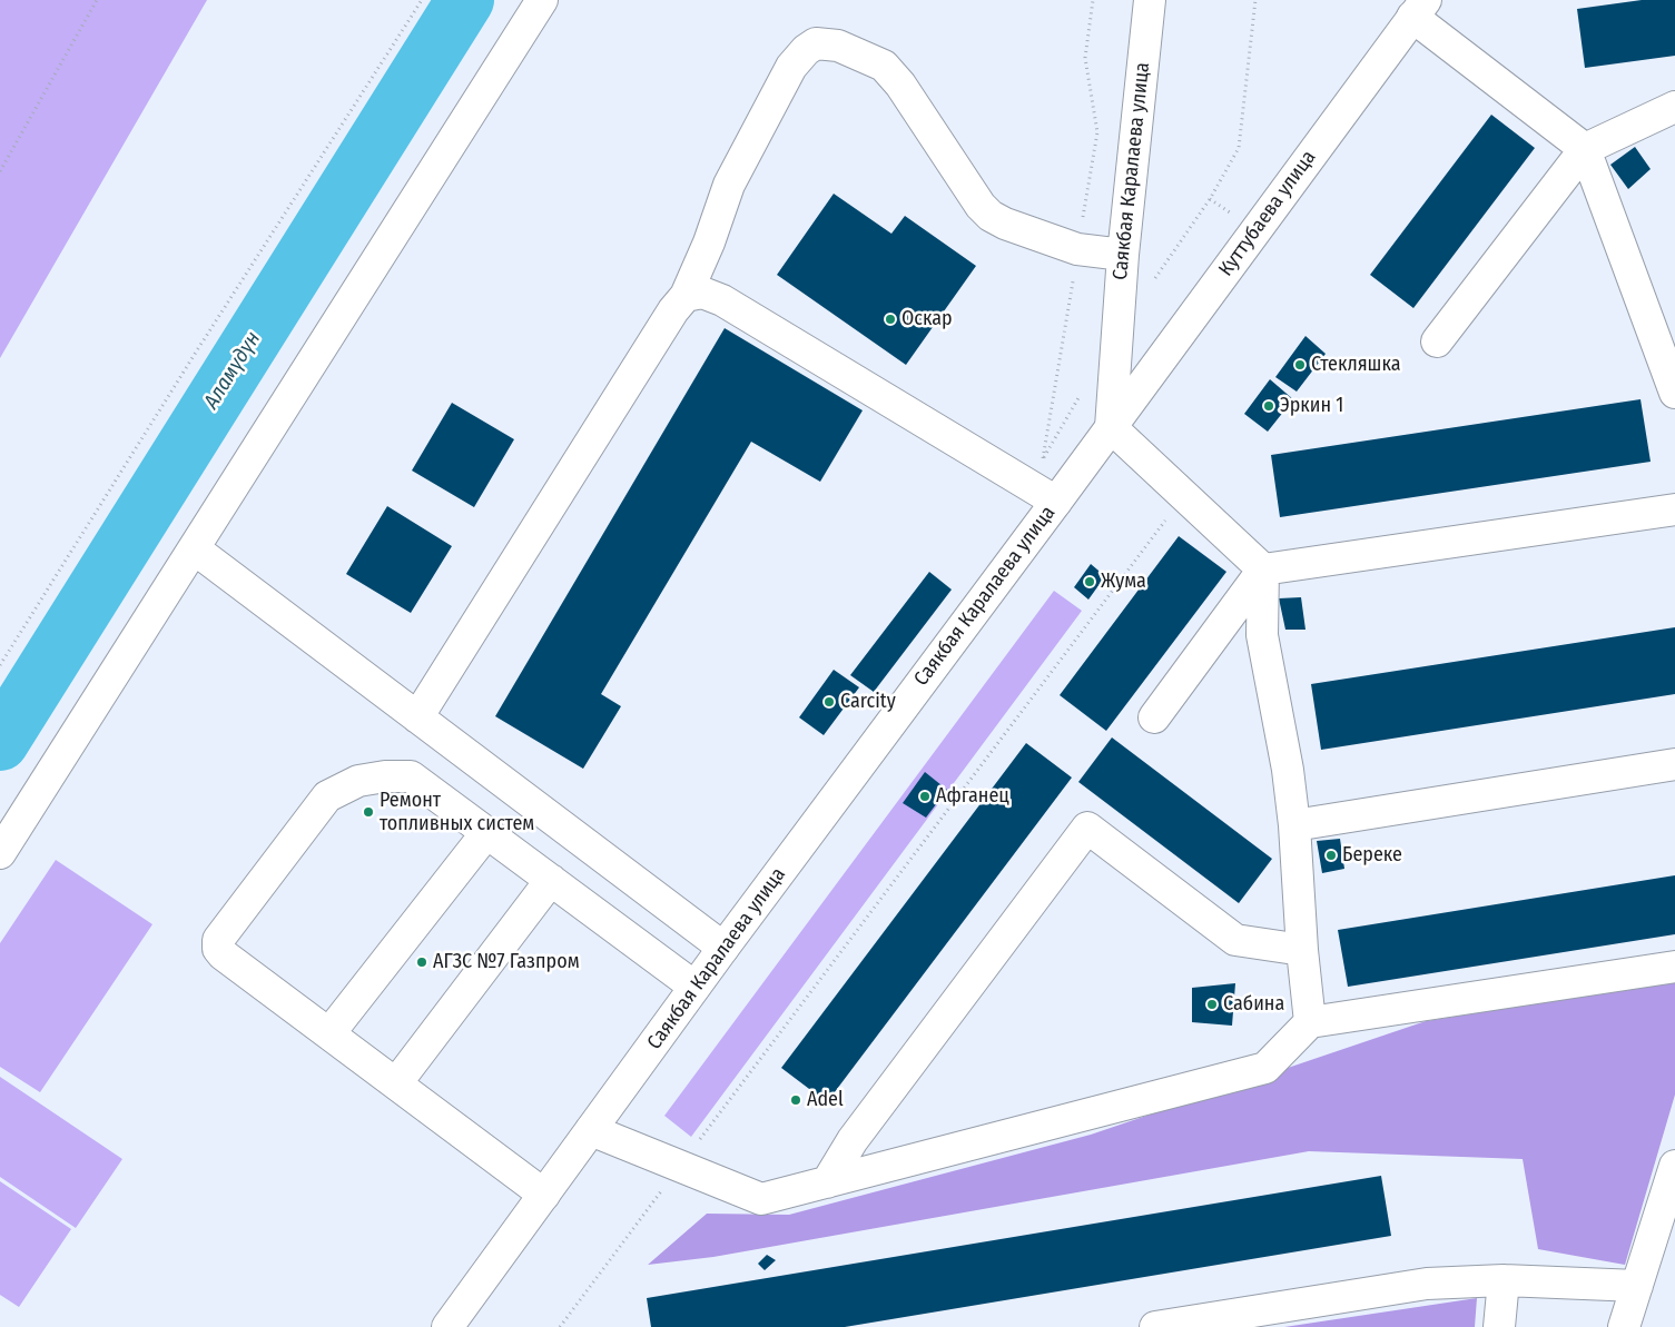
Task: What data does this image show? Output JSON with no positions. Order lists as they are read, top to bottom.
{
  "streets": {
    "main road": ["Саякбая Каралаева улица", "Куттубаева улица"]
  },
  "crossings": [
    ["Саякбая Каралаева улица", "Куттубаева улица"]
  ],
  "water": ["Аламүдүн"],
  "places": [
    "Оскар",
    "Стекляшка",
    "Эркин 1",
    "Жума",
    "Carcity",
    "Афганец",
    "Ремонт топливных систем",
    "Береке",
    "АГЗС №7 Газпром",
    "Сабина",
    "Adel"
  ]
}
